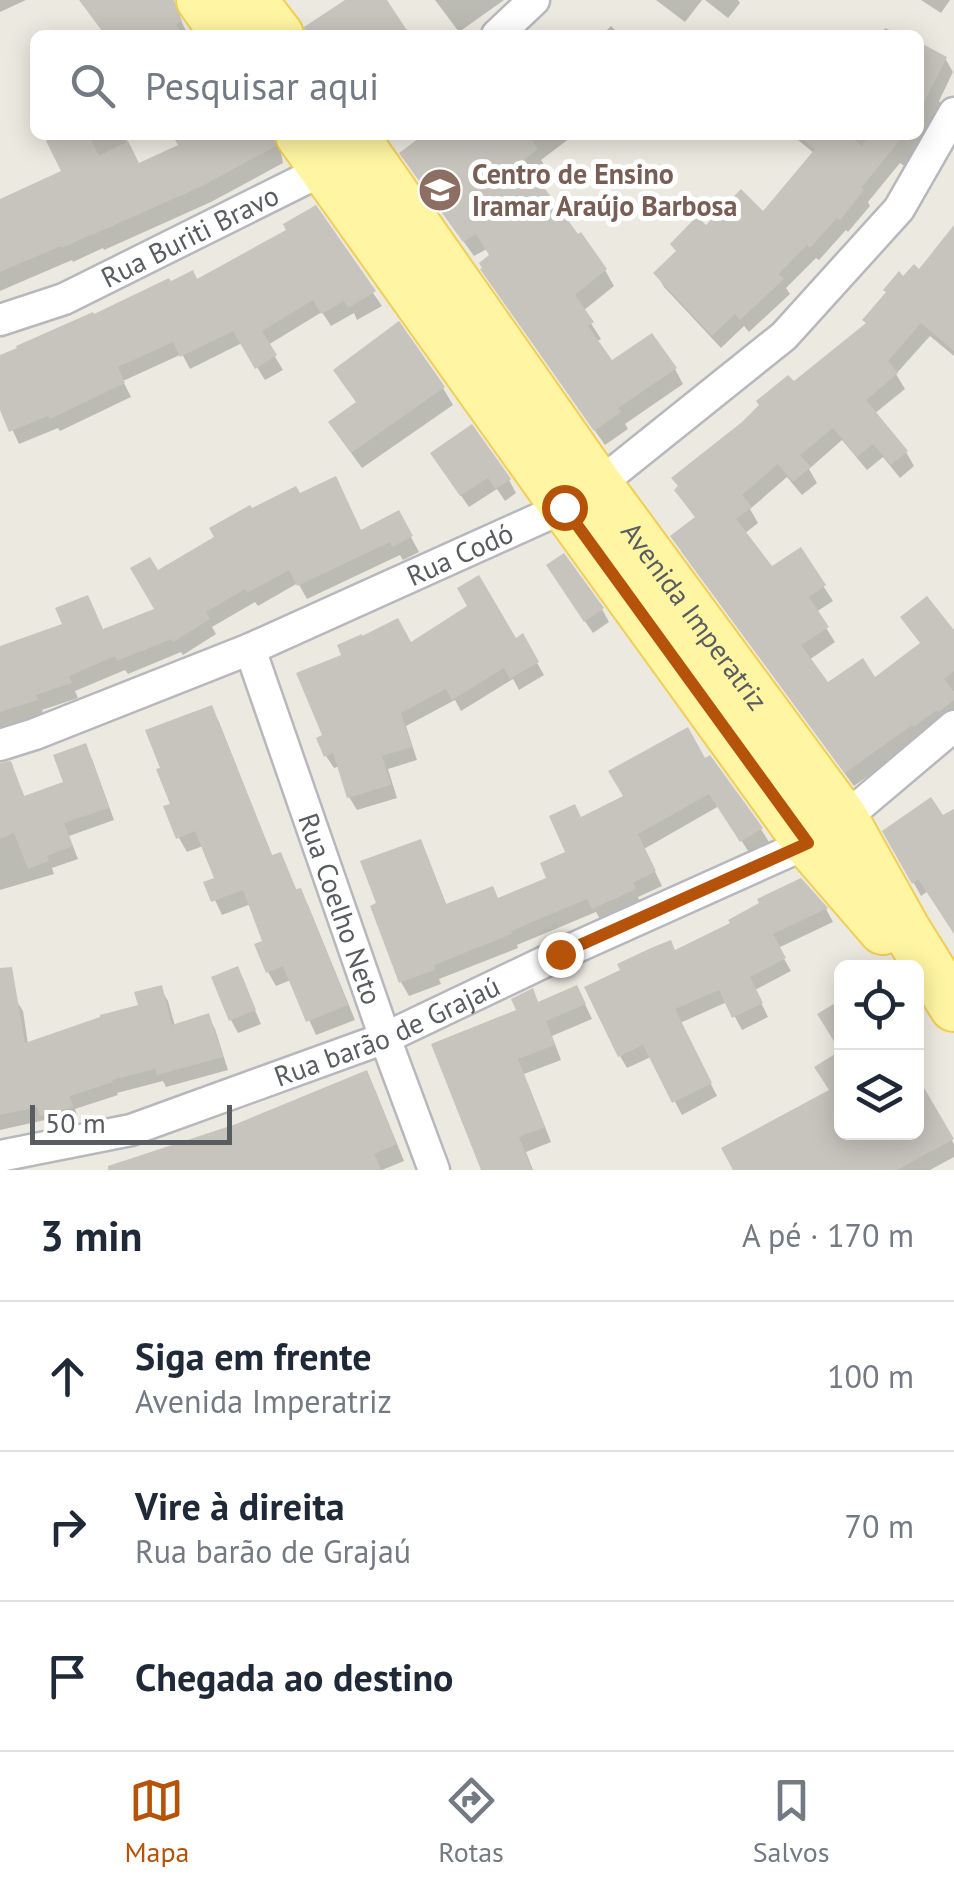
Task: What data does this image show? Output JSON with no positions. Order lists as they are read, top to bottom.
{
  "streets": {
    "main road": ["Avenida Imperatriz"],
    "street": [
      "Rua Buriti Bravo",
      "Rua Codó",
      "Rua Coelho Neto",
      "Rua barão de Grajaú"
    ]
  },
  "crossings": [
    ["Rua Buriti Bravo", "Avenida Imperatriz"],
    ["Rua Codó", "Avenida Imperatriz"],
    ["Rua Codó", "Rua Coelho Neto"],
    ["Avenida Imperatriz", "Rua barão de Grajaú"],
    ["Rua Coelho Neto", "Rua barão de Grajaú"]
  ],
  "places": {
    "school or university": ["Centro de Ensino Iramar Araújo Barbosa"]
  },
  "scale_bar": "50 m",
  "page": {
    "search": "Pesquisar aqui",
    "scale": "50 m",
    "heading": ["3 min", "A pé · 170 m"],
    "list": [
      ["Siga em frente", "Avenida Imperatriz", "100 m"],
      ["Vire à direita", "Rua barão de Grajaú", "70 m"],
      "Chegada ao destino"
    ],
    "nav": ["Mapa", "Rotas", "Salvos"]
  }
}
